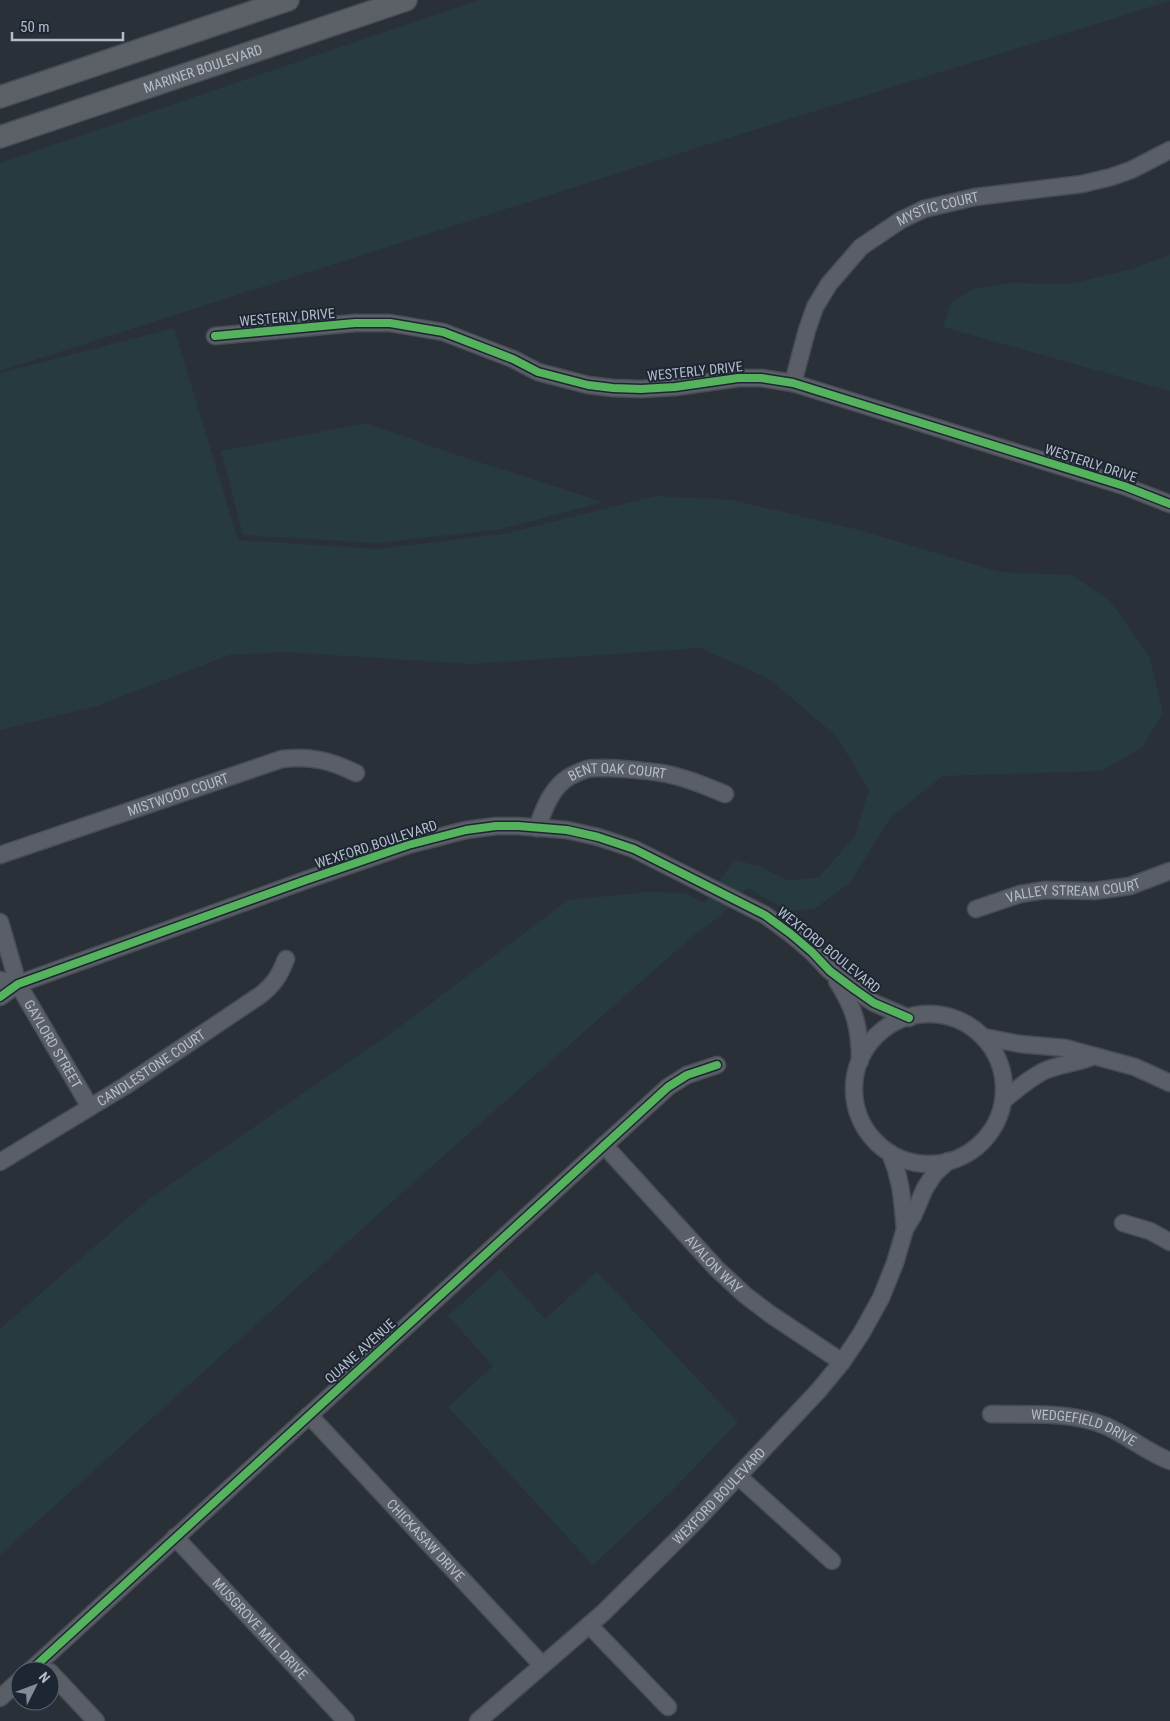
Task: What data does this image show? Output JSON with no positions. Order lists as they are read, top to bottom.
{
  "streets": {
    "main road": ["MARINER BOULEVARD"],
    "street": [
      "MYSTIC COURT",
      "WESTERLY DRIVE",
      "BENT OAK COURT",
      "MISTWOOD COURT",
      "WEXFORD BOULEVARD",
      "VALLEY STREAM COURT",
      "GAYLORD STREET",
      "CANDLESTONE COURT",
      "AVALON WAY",
      "QUANE AVENUE",
      "WEDGEFIELD DRIVE",
      "CHICKASAW DRIVE",
      "MUSGROVE MILL DRIVE"
    ]
  },
  "crossings": [
    ["MYSTIC COURT", "WESTERLY DRIVE"],
    ["BENT OAK COURT", "WEXFORD BOULEVARD"],
    ["WEXFORD BOULEVARD", "GAYLORD STREET"],
    ["WEXFORD BOULEVARD", "AVALON WAY"],
    ["WEXFORD BOULEVARD", "CHICKASAW DRIVE"],
    ["GAYLORD STREET", "CANDLESTONE COURT"],
    ["AVALON WAY", "QUANE AVENUE"],
    ["QUANE AVENUE", "CHICKASAW DRIVE"],
    ["QUANE AVENUE", "MUSGROVE MILL DRIVE"]
  ],
  "scale_bar": "50 m",
  "north": "top right"
}
